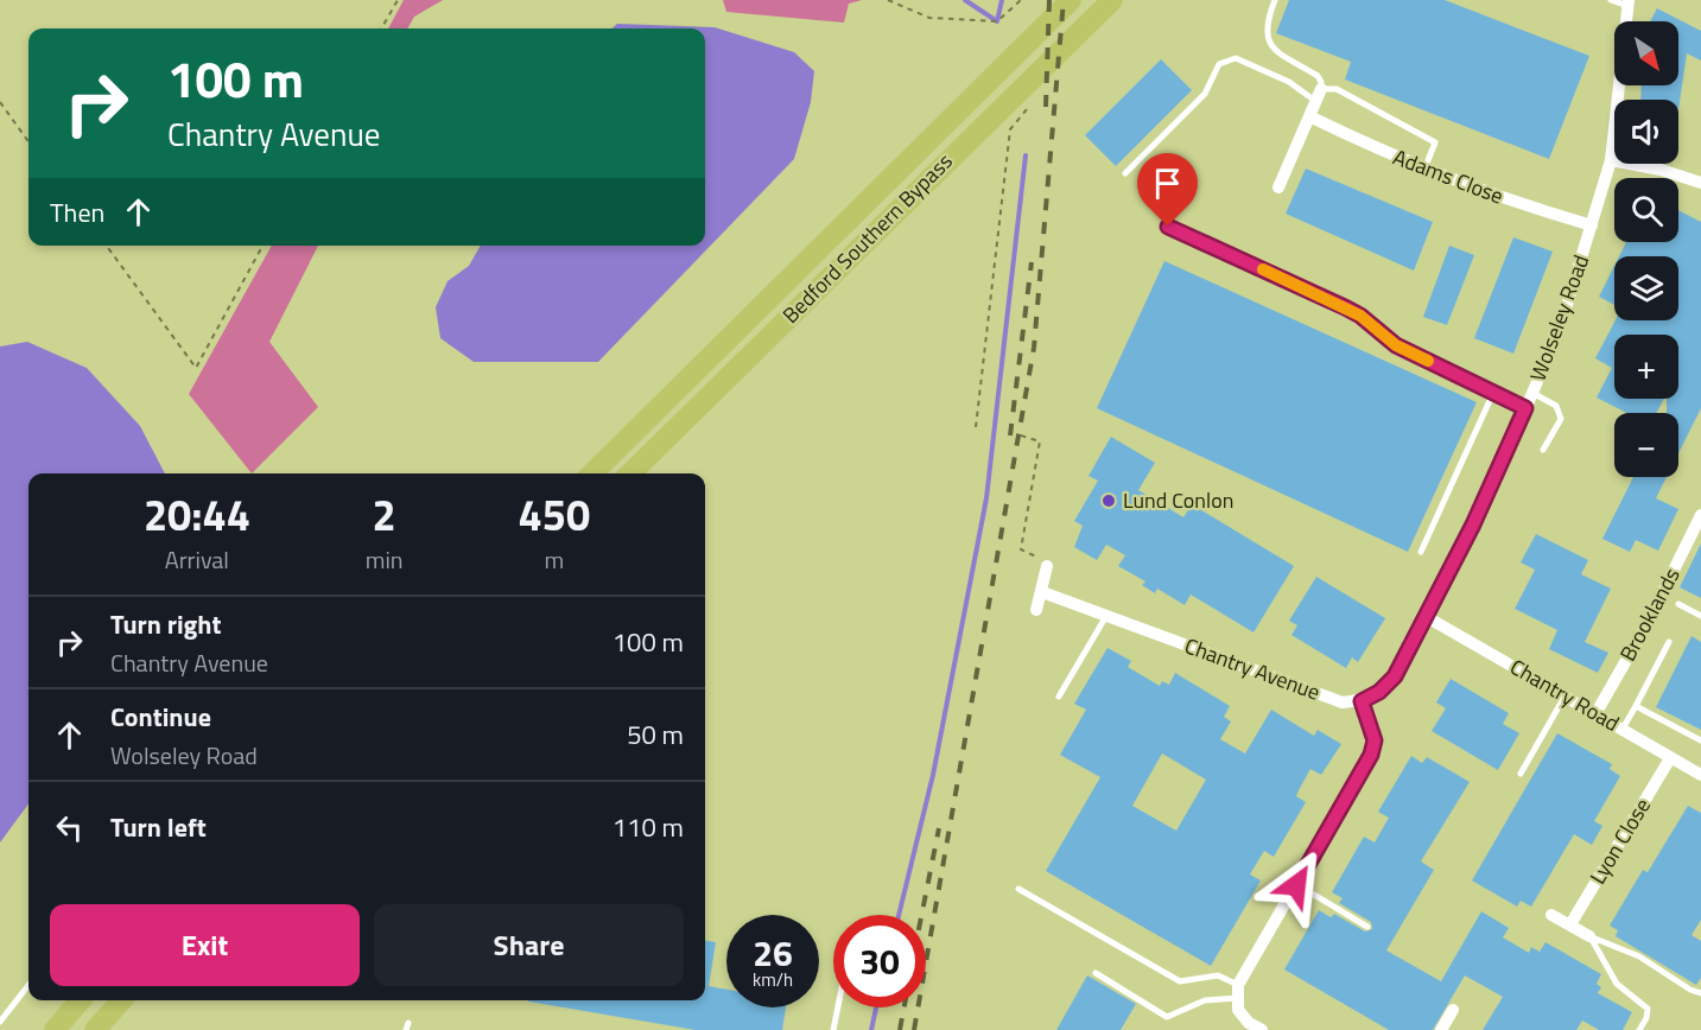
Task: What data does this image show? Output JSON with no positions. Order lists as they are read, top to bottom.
{
  "streets": {
    "highway": ["Bedford Southern Bypass"],
    "street": [
      "Adams Close",
      "Wolseley Road",
      "Brooklands",
      "Chantry Avenue",
      "Chantry Road",
      "Lyon Close"
    ]
  },
  "crossings": [
    ["Adams Close", "Wolseley Road"],
    ["Wolseley Road", "Chantry Road"],
    ["Brooklands", "Chantry Road"],
    ["Chantry Road", "Lyon Close"]
  ],
  "places": ["Lund Conlon"],
  "north": "bottom right",
  "page": {
    "map_buttons": ["+", "−"],
    "turn": ["100 m", "Chantry Avenue"],
    "then": "Then",
    "eta": [
      "20:44",
      "Arrival",
      "2",
      "min",
      "450",
      "m"
    ],
    "list": [
      {
        "name": "Turn right",
        "note": "Chantry Avenue",
        "value": "100 m"
      },
      {
        "name": "Continue",
        "note": "Wolseley Road",
        "value": "50 m"
      },
      {
        "name": "Turn left",
        "value": "110 m"
      }
    ],
    "buttons": ["Exit", "Share"],
    "speed": "26 km/h",
    "limit": "30"
  }
}
